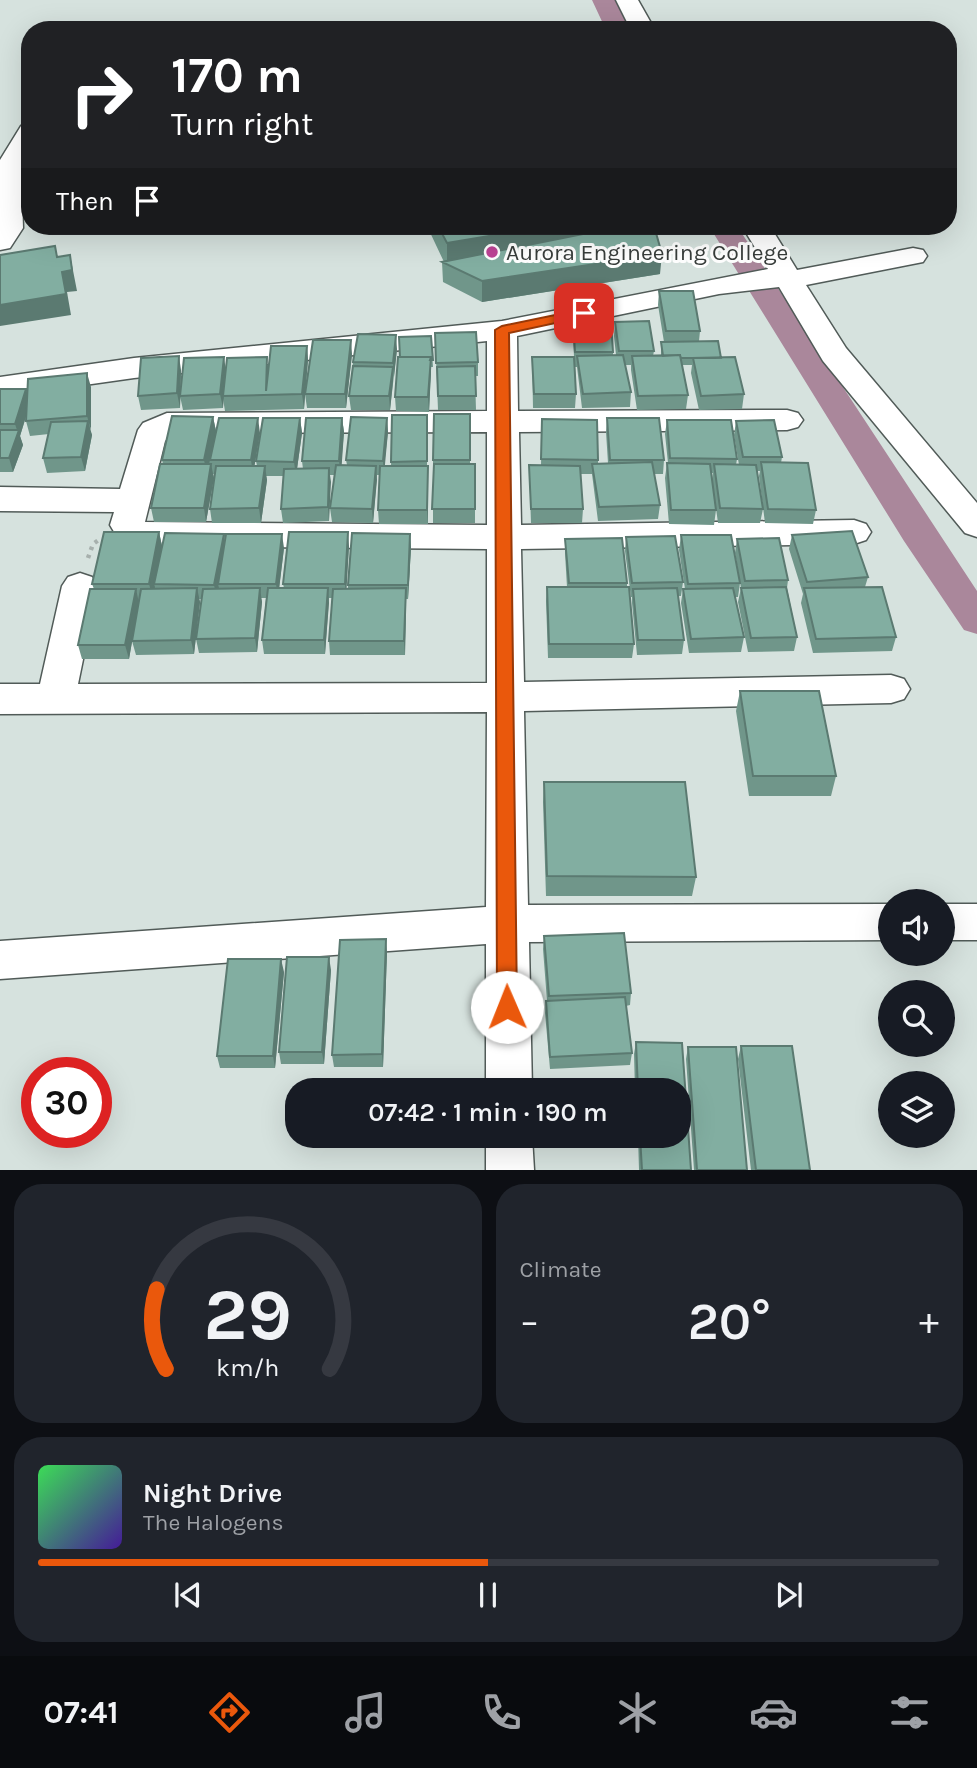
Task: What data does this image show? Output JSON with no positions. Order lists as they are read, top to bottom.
{
  "places": ["Aurora Engineering College"],
  "page": {
    "turn": ["170 m", "Turn right"],
    "then": "Then",
    "limit": "30",
    "trip": "07:42 · 1 min · 190 m",
    "tile": "Climate",
    "heat": ["−", "20°", "+"],
    "song": ["Night Drive", "The Halogens"],
    "tabs": "07:41",
    "gauge": ["29", "km/h"]
  }
}
